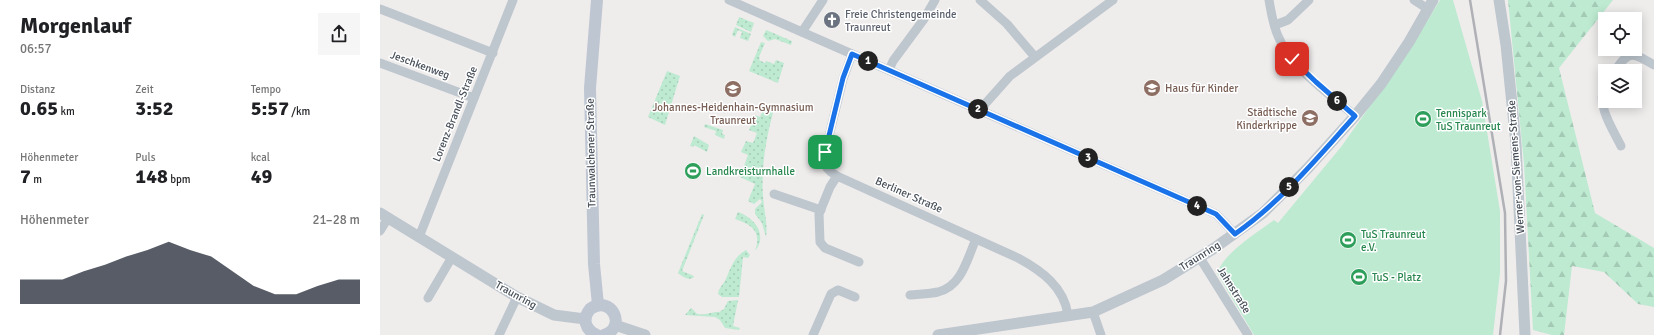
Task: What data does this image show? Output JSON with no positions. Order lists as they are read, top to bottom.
{
  "streets": {
    "main road": ["Traunwalchener Straße"],
    "street": [
      "Jeschkenweg",
      "Lorenz-Brandl-Straße",
      "Werner-von-Siemens-Straße",
      "Berliner Straße",
      "Traunring",
      "Jahnstraße"
    ]
  },
  "crossings": [
    ["Jeschkenweg", "Lorenz-Brandl-Straße"],
    ["Lorenz-Brandl-Straße", "Traunring"],
    ["Berliner Straße", "Traunring"],
    ["Traunring", "Jahnstraße"]
  ],
  "places": {
    "church": ["Freie Christengemeinde Traunreut"],
    "school or university": ["Haus für Kinder", "Johannes-Heidenhain-Gymnasium Traunreut", "Städtische Kinderkrippe"],
    "sports": [
      "Tennispark TuS Traunreut",
      "Landkreisturnhalle",
      "TuS Traunreut e.V.",
      "TuS - Platz"
    ]
  },
  "page": {
    "heading": ["Morgenlauf", "06:57"],
    "pins": [
      "1",
      "6",
      "2",
      "3",
      "5",
      "4"
    ],
    "stats": [
      ["Distanz", "0.65 km"],
      ["Zeit", "3:52"],
      ["Tempo", "5:57 /km"],
      ["Höhenmeter", "7 m"],
      ["Puls", "148 bpm"],
      ["kcal", "49"]
    ],
    "chart": ["Höhenmeter", "21–28 m"]
  }
}
